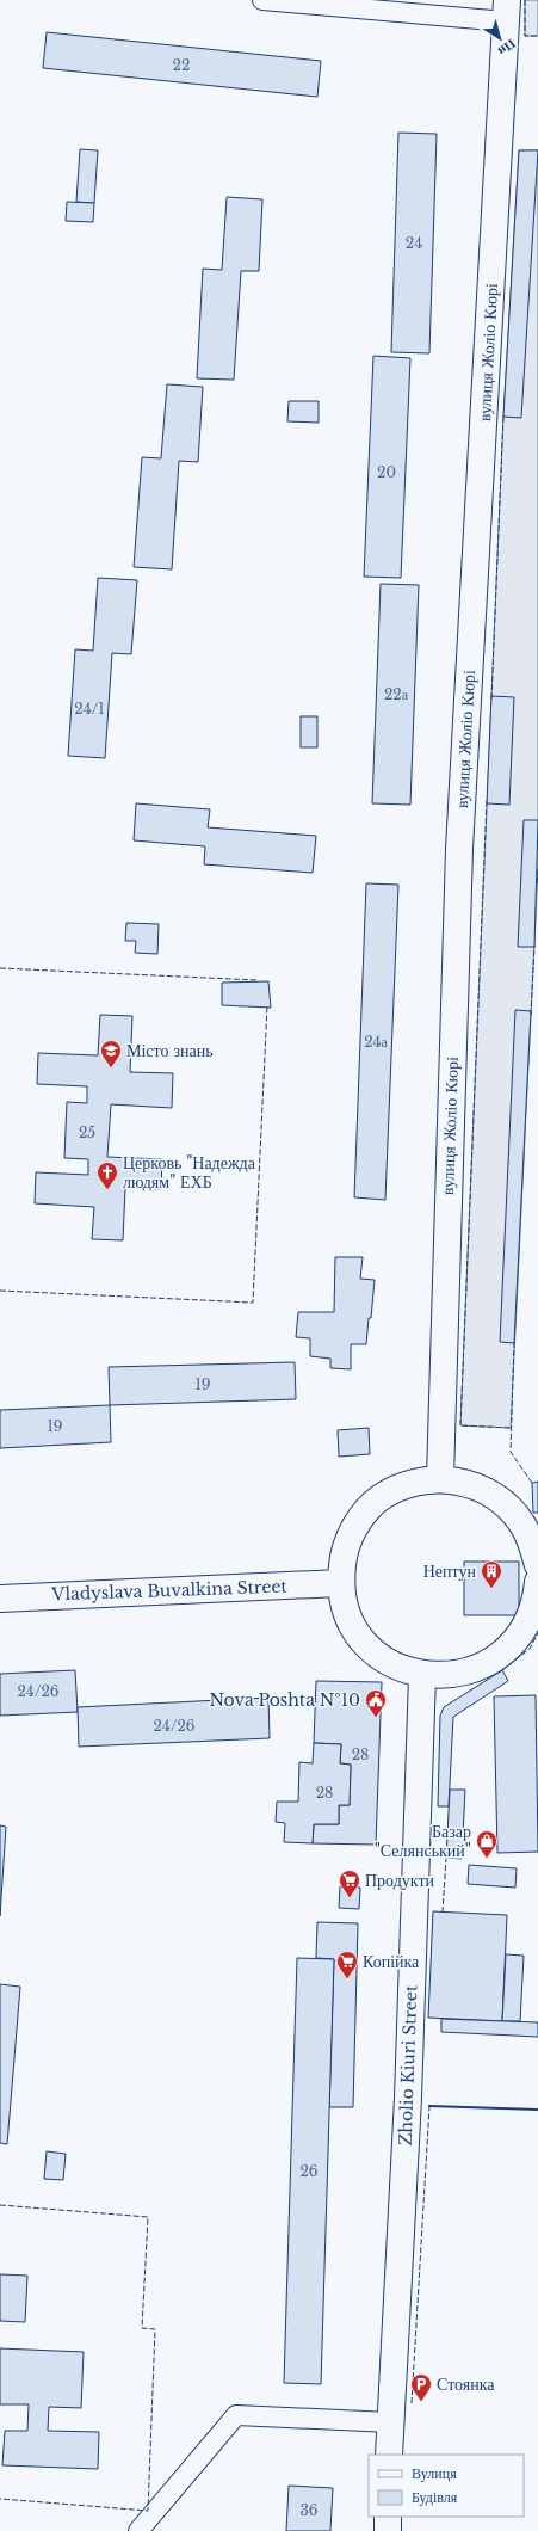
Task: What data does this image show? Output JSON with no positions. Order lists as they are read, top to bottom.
{
  "streets": {
    "street": ["вулиця Жоліо Кюрі", "Vladyslava Buvalkina Street", "Zholio Kiuri Street"]
  },
  "places": {
    "school or university": ["Місто знань"],
    "church": ["Церковь \"Надежда людям\" ЕХБ"],
    "building": ["Нептун"],
    "public building": ["Nova Poshta №10"],
    "shop": ["Базар \"Селянський\""],
    "supermarket": ["Продукти", "Копійка"],
    "parking": ["Стоянка"]
  },
  "house_numbers": [
    "22",
    "24",
    "20",
    "22а",
    "24/1",
    "24а",
    "25",
    "19",
    "19",
    "24/26",
    "24/26",
    "28",
    "28",
    "26",
    "36"
  ],
  "legend": ["Вулиця", "Будівля"],
  "north": "bottom right"
}
